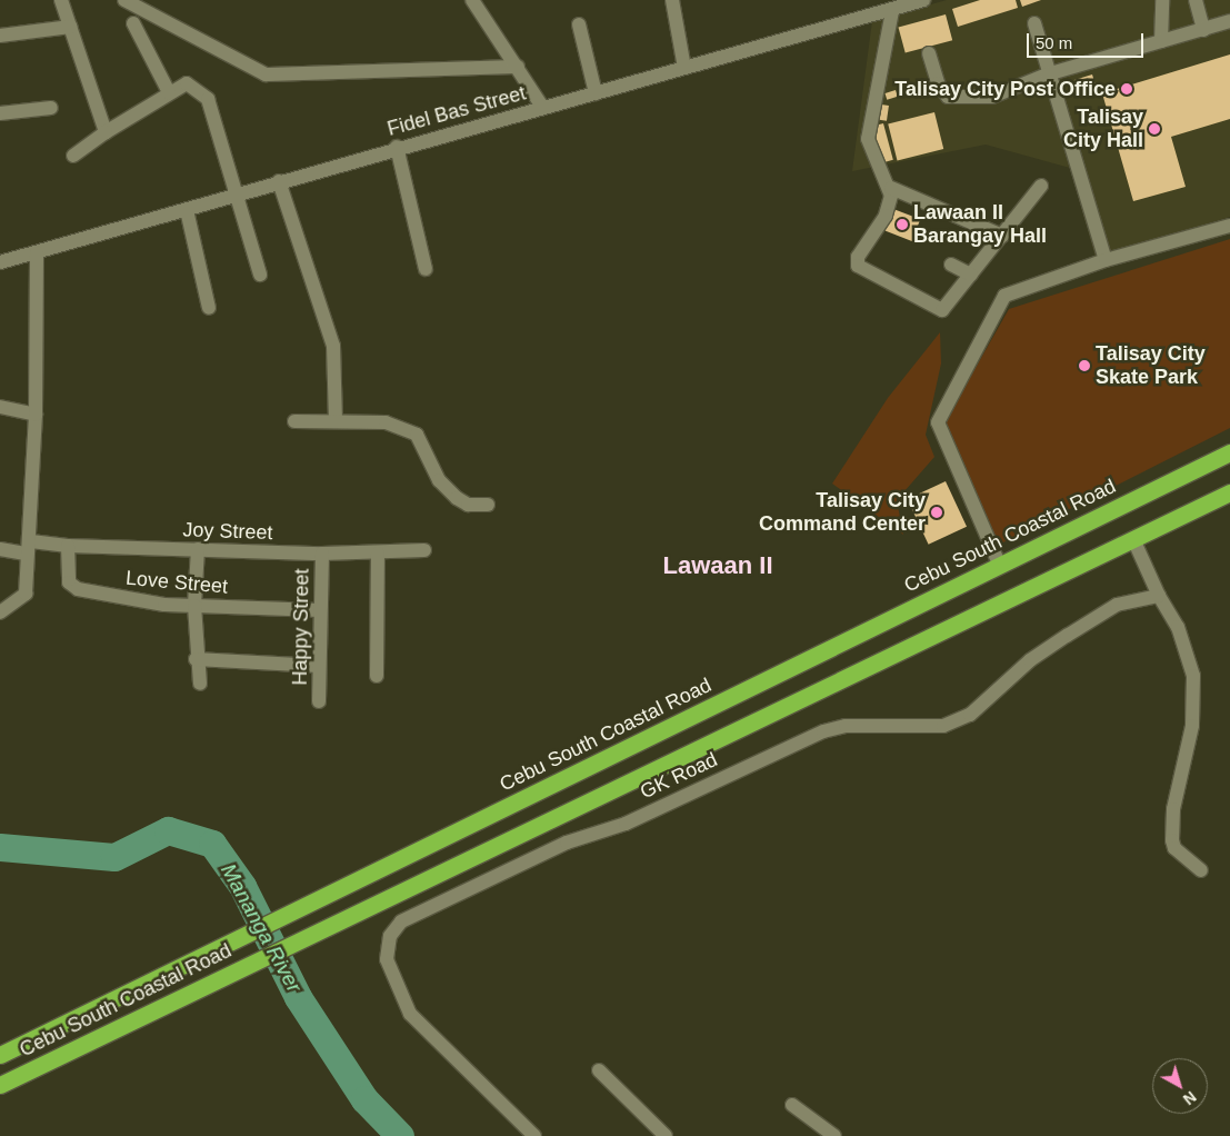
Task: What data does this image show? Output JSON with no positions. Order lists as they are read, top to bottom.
{
  "streets": {
    "highway": ["Cebu South Coastal Road"],
    "street": [
      "Fidel Bas Street",
      "Joy Street",
      "Love Street",
      "Happy Street",
      "GK Road"
    ]
  },
  "crossings": [
    ["Joy Street", "Love Street"],
    ["Joy Street", "Happy Street"],
    ["Love Street", "Happy Street"]
  ],
  "districts": ["Lawaan II"],
  "water": ["Mananga River"],
  "places": [
    "Talisay City Post Office",
    "Talisay City Hall",
    "Lawaan II Barangay Hall",
    "Talisay City Skate Park",
    "Talisay City Command Center"
  ],
  "scale_bar": "50 m",
  "north": "bottom right"
}
